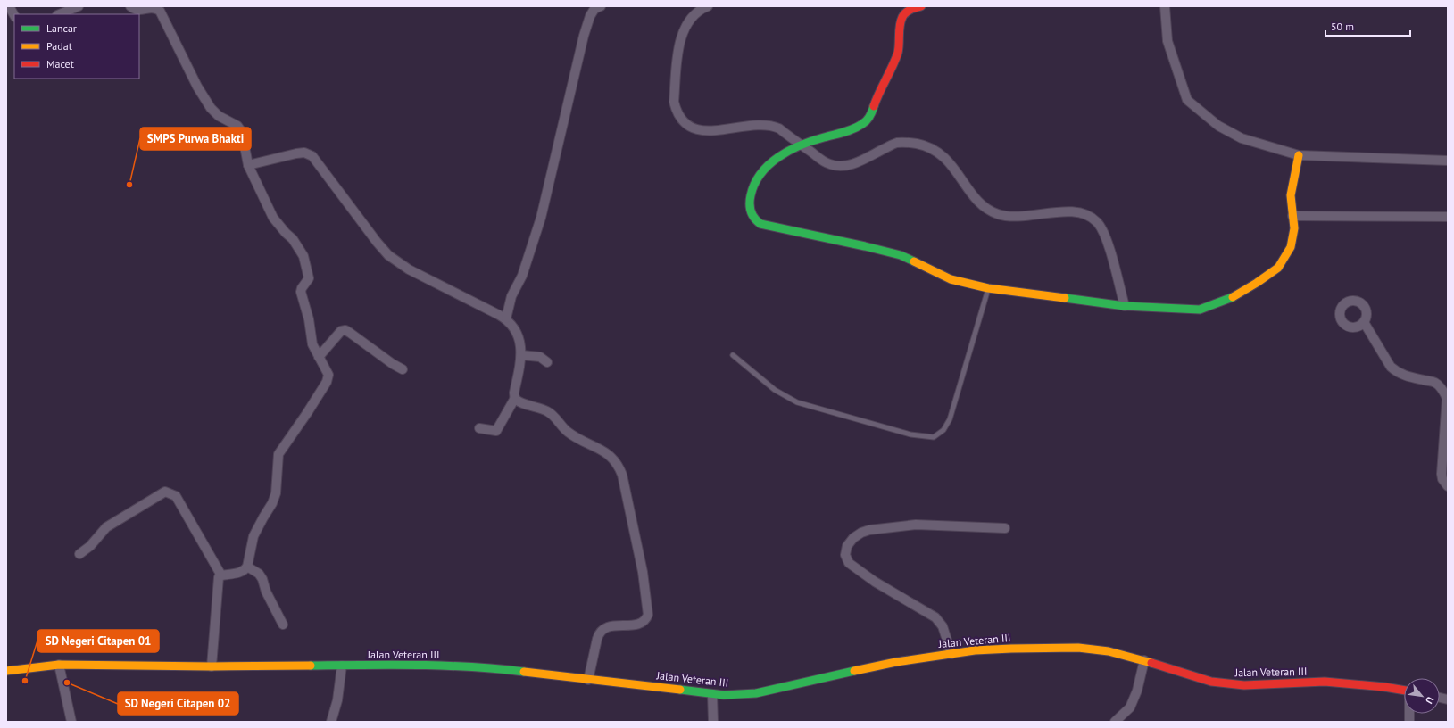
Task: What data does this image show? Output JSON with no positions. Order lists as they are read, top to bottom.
{
  "streets": {
    "street": ["Jalan Veteran III"]
  },
  "places": ["SMPS Purwa Bhakti", "SD Negeri Citapen 01", "SD Negeri Citapen 02"],
  "legend": ["Lancar", "Padat", "Macet"],
  "scale_bar": "50 m",
  "north": "bottom right"
}
